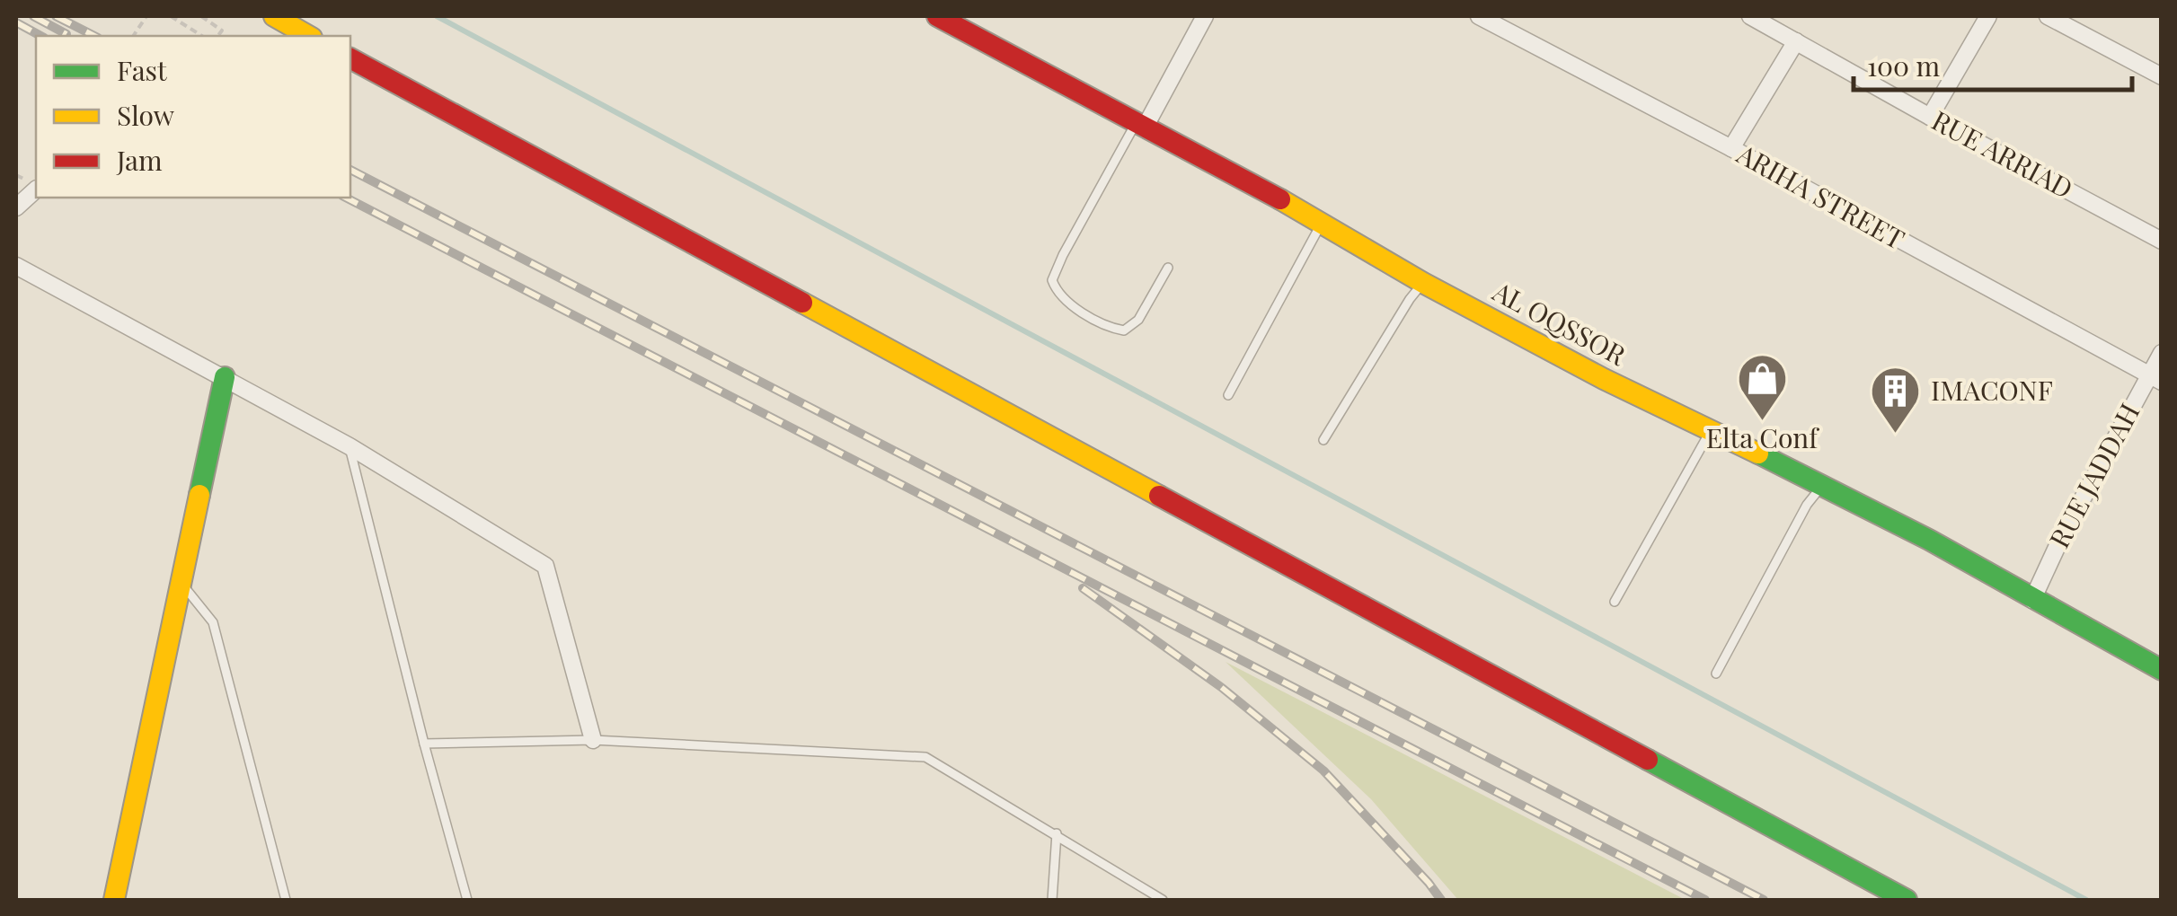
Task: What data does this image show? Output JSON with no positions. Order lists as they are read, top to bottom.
{
  "streets": {
    "street": [
      "RUE ARRIAD",
      "ARIHA STREET",
      "AL OQSSOR",
      "RUE JADDAH"
    ]
  },
  "crossings": [
    ["ARIHA STREET", "RUE JADDAH"],
    ["AL OQSSOR", "RUE JADDAH"]
  ],
  "places": {
    "shop": ["Elta Conf"],
    "building": ["IMACONF"]
  },
  "legend": ["Fast", "Slow", "Jam"],
  "scale_bar": "100 m"
}
